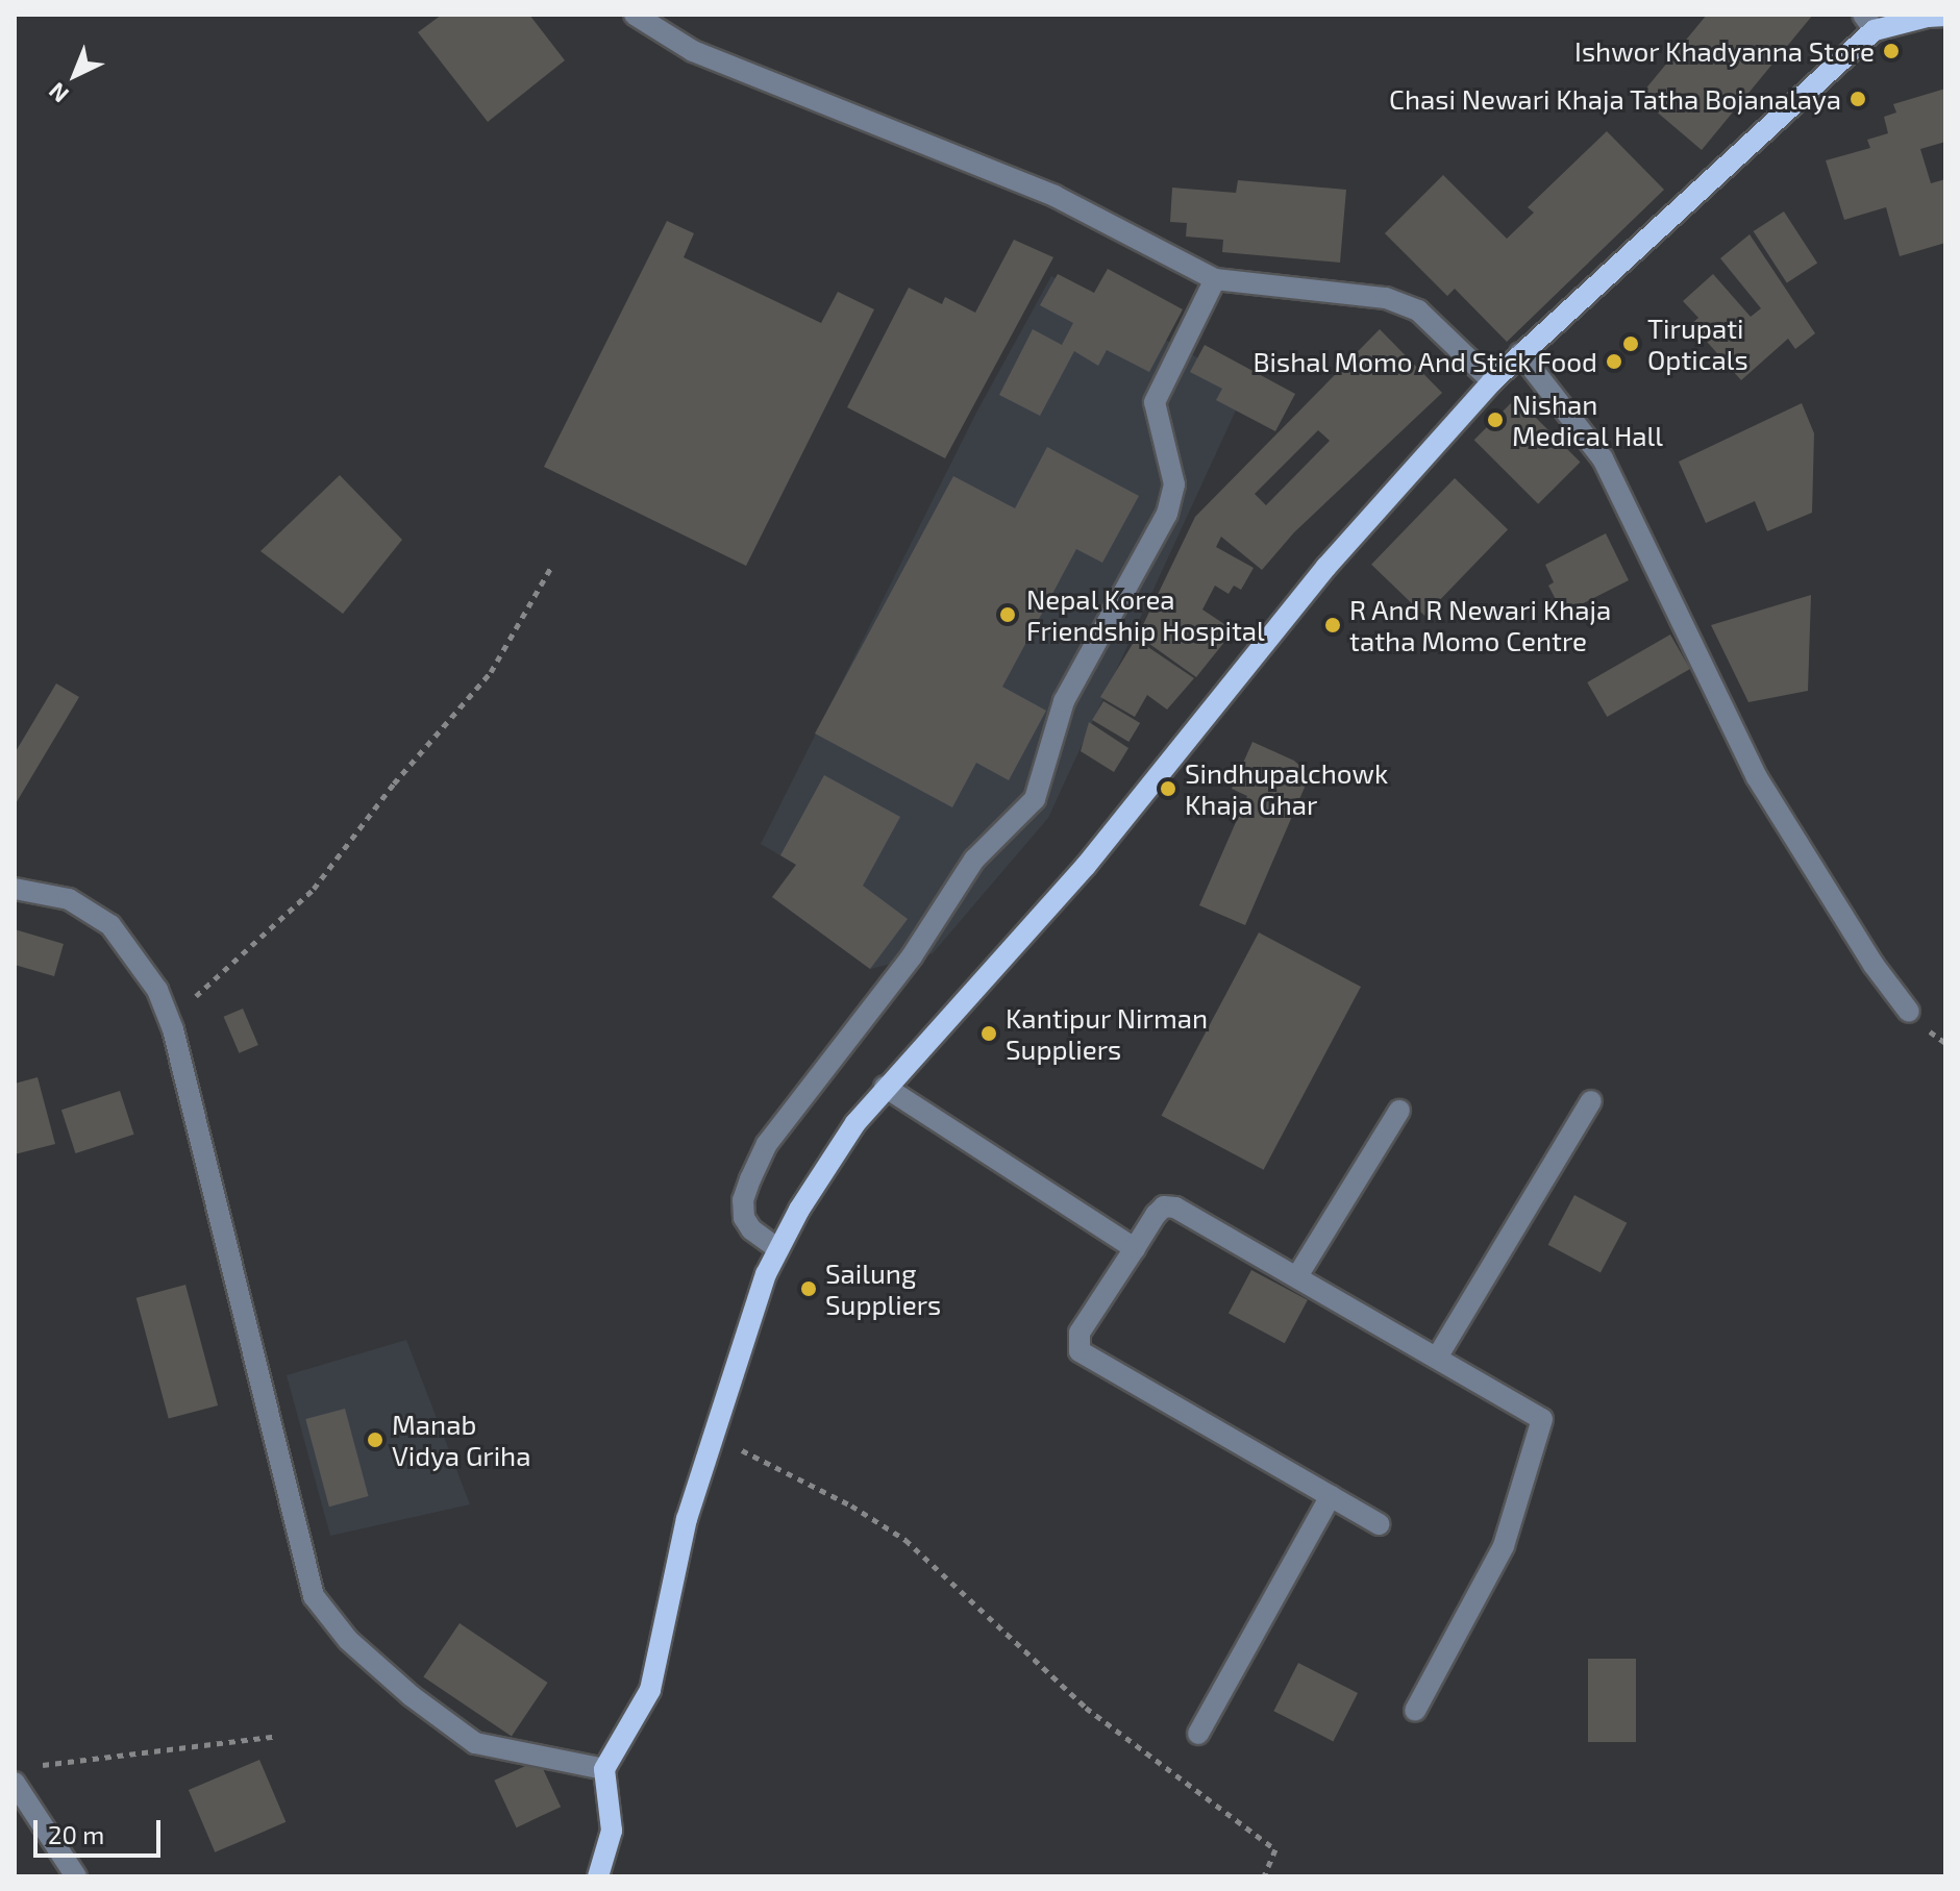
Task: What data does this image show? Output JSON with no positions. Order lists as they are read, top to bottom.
{
  "places": [
    "Ishwor Khadyanna Store",
    "Chasi Newari Khaja Tatha Bojanalaya",
    "Tirupati Opticals",
    "Bishal Momo And Stick Food",
    "Nishan Medical Hall",
    "Nepal Korea Friendship Hospital",
    "R And R Newari Khaja tatha Momo Centre",
    "Sindhupalchowk Khaja Ghar",
    "Kantipur Nirman Suppliers",
    "Sailung Suppliers",
    "Manab Vidya Griha"
  ],
  "scale_bar": "20 m",
  "north": "bottom left"
}
